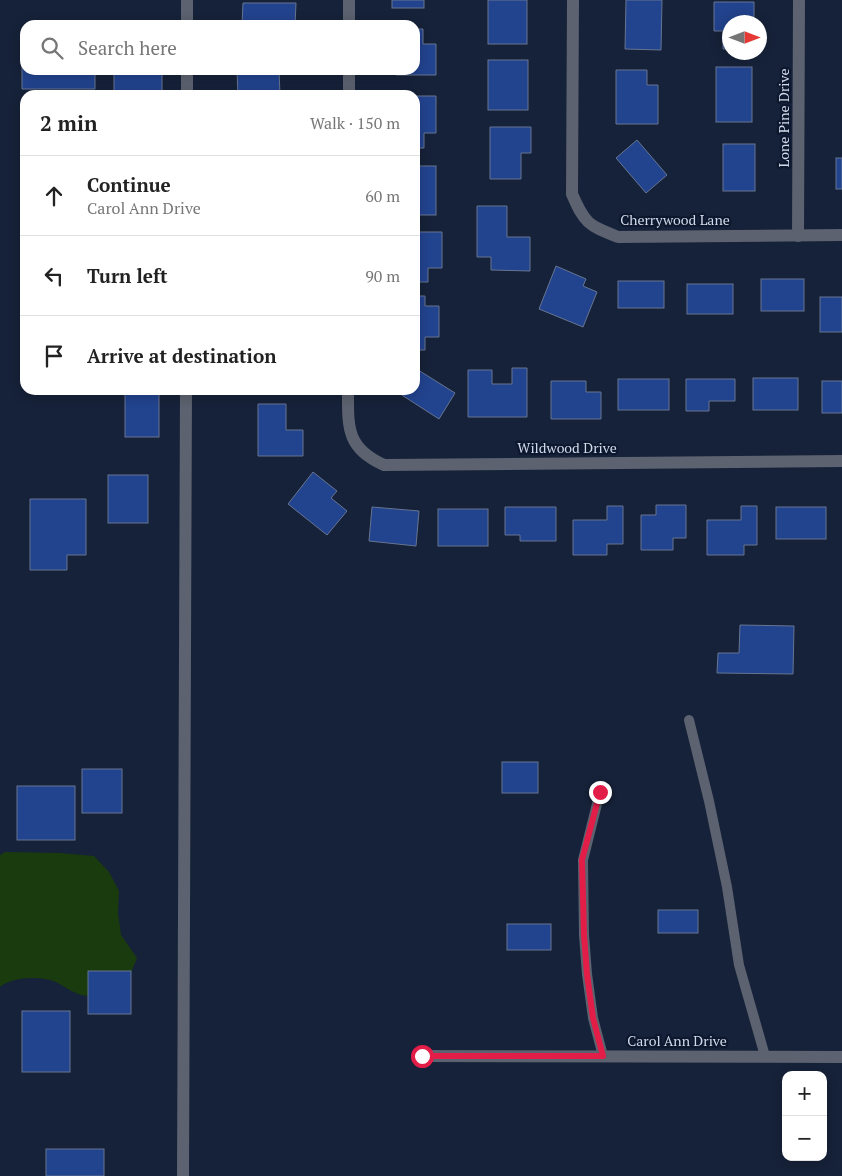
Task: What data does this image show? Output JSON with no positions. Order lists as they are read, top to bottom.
{
  "streets": {
    "street": [
      "Lone Pine Drive",
      "Cherrywood Lane",
      "Wildwood Drive",
      "Carol Ann Drive"
    ]
  },
  "crossings": [
    ["Lone Pine Drive", "Cherrywood Lane"]
  ],
  "north": "right",
  "page": {
    "search": "Search here",
    "heading": ["2 min", "Walk · 150 m"],
    "list": [
      ["Continue", "Carol Ann Drive", "60 m"],
      ["Turn left", "90 m"],
      "Arrive at destination"
    ],
    "map_buttons": ["+", "−"]
  }
}
